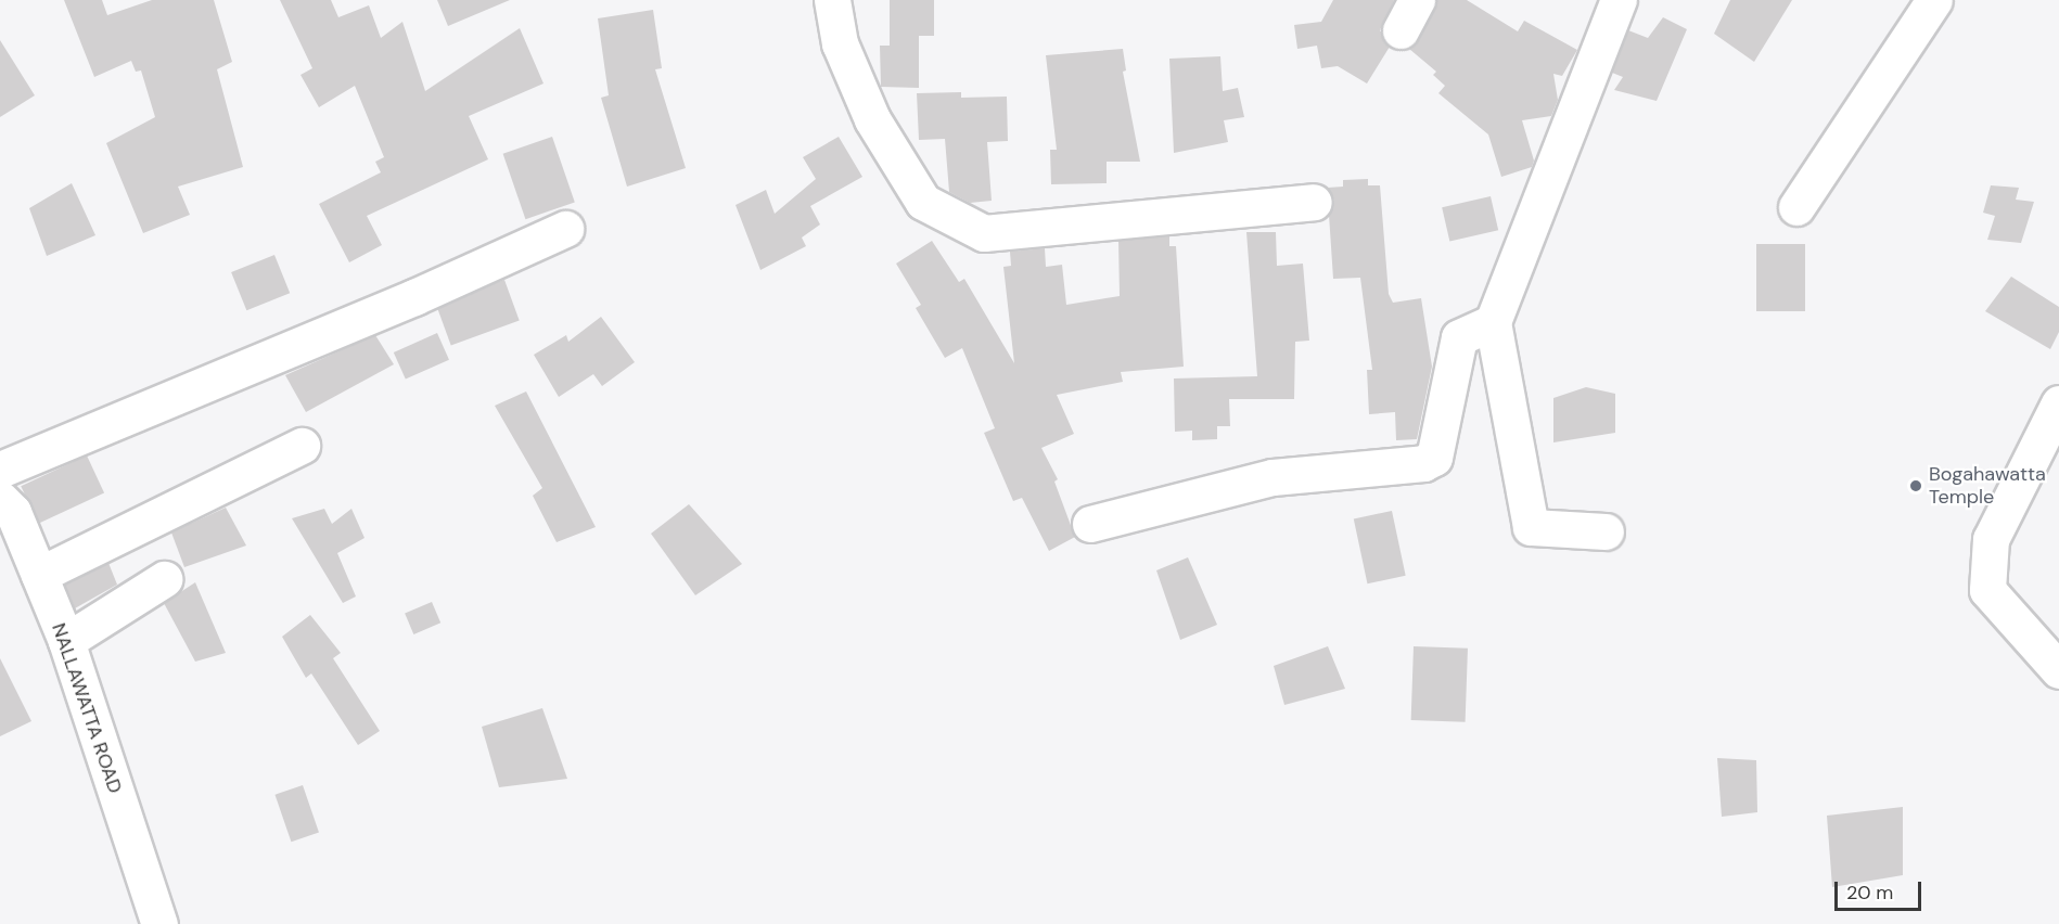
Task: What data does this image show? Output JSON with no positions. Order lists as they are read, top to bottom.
{
  "streets": {
    "street": ["NALLAWATTA ROAD"]
  },
  "places": ["Bogahawatta Temple"],
  "scale_bar": "20 m"
}
